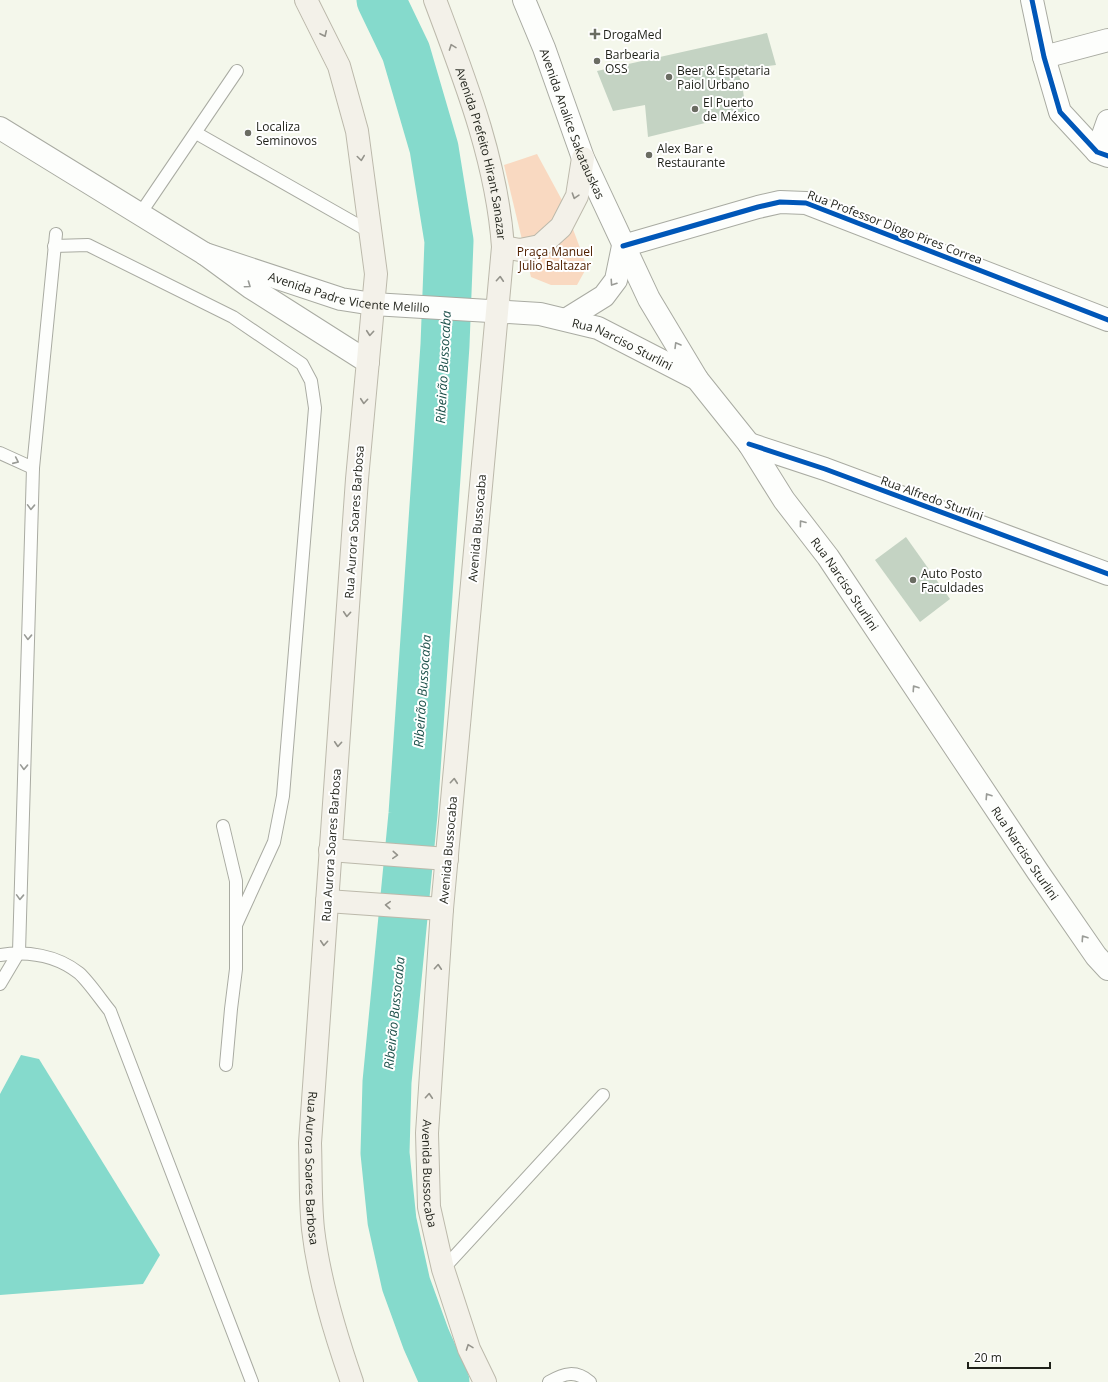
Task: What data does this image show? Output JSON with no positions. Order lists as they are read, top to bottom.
{
  "streets": {
    "main road": ["Avenida Prefeito Hirant Sanazar", "Rua Aurora Soares Barbosa", "Avenida Bussocaba"],
    "street": [
      "Avenida Analice Sakatauskas",
      "Rua Professor Diogo Pires Correa",
      "Avenida Padre Vicente Melillo",
      "Rua Narciso Sturlini",
      "Rua Alfredo Sturlini"
    ]
  },
  "crossings": [
    ["Avenida Analice Sakatauskas", "Rua Professor Diogo Pires Correa"],
    ["Avenida Analice Sakatauskas", "Rua Narciso Sturlini"],
    ["Avenida Prefeito Hirant Sanazar", "Avenida Padre Vicente Melillo"],
    ["Avenida Prefeito Hirant Sanazar", "Rua Narciso Sturlini"],
    ["Avenida Prefeito Hirant Sanazar", "Avenida Bussocaba"],
    ["Avenida Padre Vicente Melillo", "Rua Narciso Sturlini"],
    ["Avenida Padre Vicente Melillo", "Rua Aurora Soares Barbosa"],
    ["Avenida Padre Vicente Melillo", "Avenida Bussocaba"],
    ["Rua Narciso Sturlini", "Rua Alfredo Sturlini"],
    ["Rua Narciso Sturlini", "Avenida Bussocaba"]
  ],
  "one_way": [
    "Avenida Analice Sakatauskas",
    "Rua Narciso Sturlini",
    "Rua Aurora Soares Barbosa",
    "Avenida Bussocaba"
  ],
  "water": ["Ribeirão Bussocaba"],
  "parks": ["Praça Manuel Julio Baltazar"],
  "places": {
    "health": ["DrogaMed"],
    "other": [
      "Barbearia OSS",
      "Beer & Espetaria Paiol Urbano",
      "El Puerto de México",
      "Localiza Seminovos",
      "Alex Bar e Restaurante",
      "Auto Posto Faculdades"
    ]
  },
  "scale_bar": "20 m"
}
